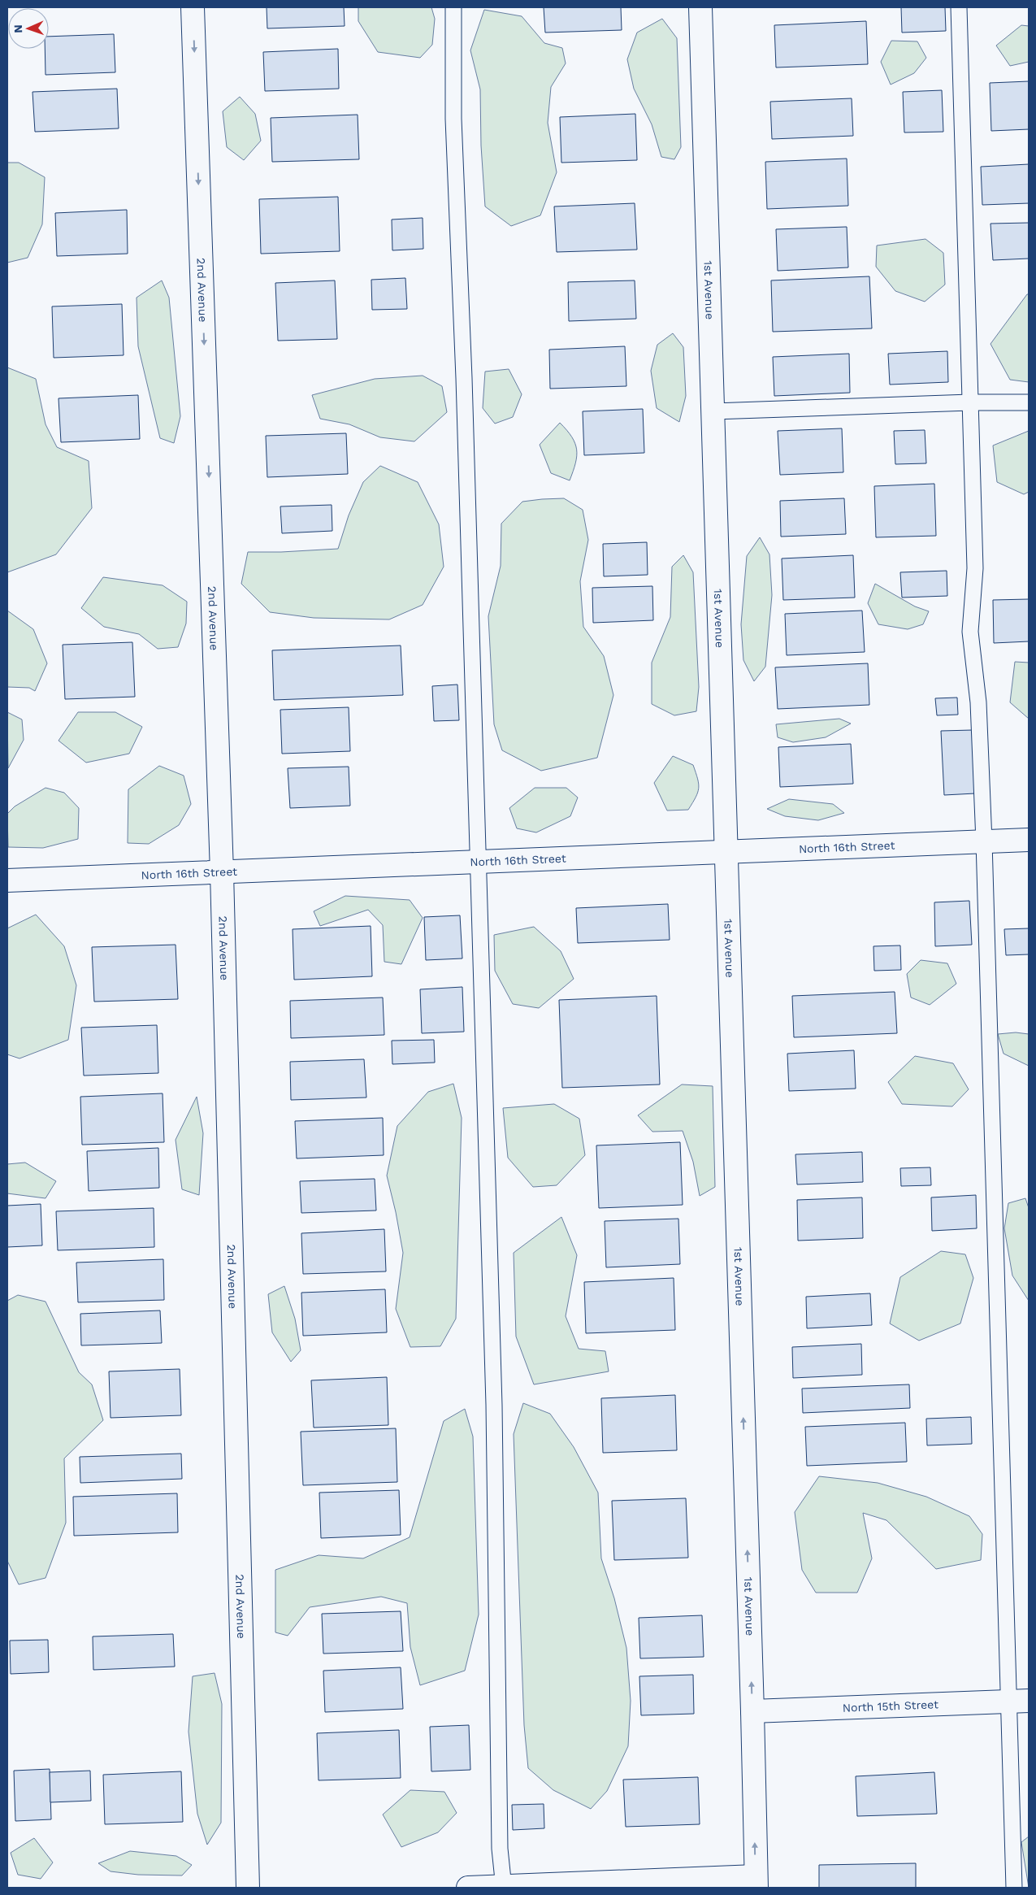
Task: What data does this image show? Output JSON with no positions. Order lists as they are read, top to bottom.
{
  "streets": {
    "street": [
      "2nd Avenue",
      "1st Avenue",
      "North 16th Street",
      "North 15th Street"
    ]
  },
  "crossings": [
    ["2nd Avenue", "North 16th Street"],
    ["1st Avenue", "North 16th Street"],
    ["1st Avenue", "North 15th Street"]
  ],
  "one_way": ["2nd Avenue", "1st Avenue"],
  "north": "left"
}
